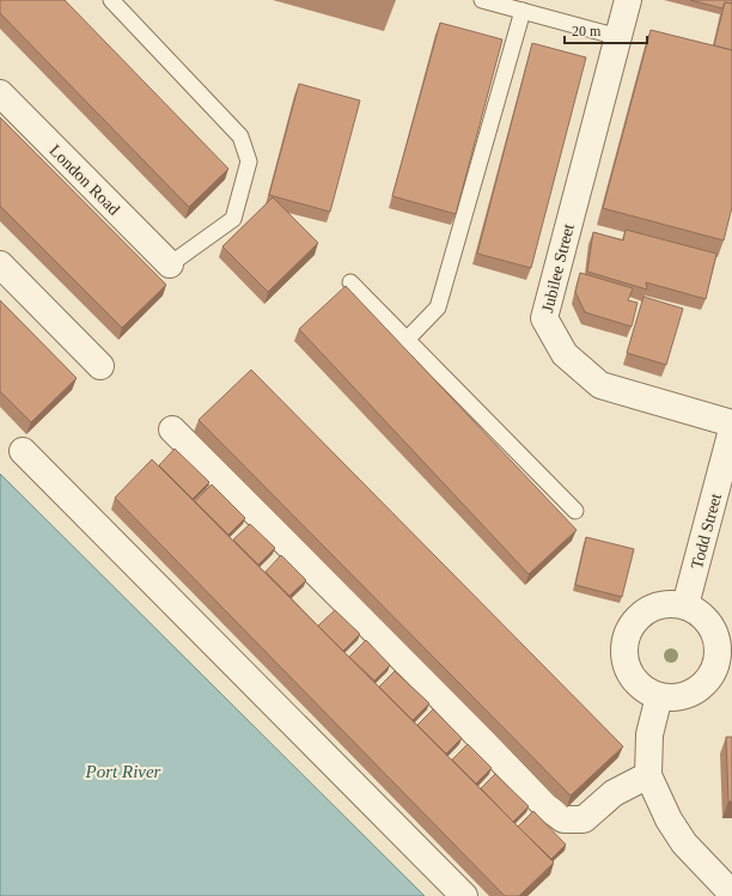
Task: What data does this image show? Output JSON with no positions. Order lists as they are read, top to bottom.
{
  "streets": {
    "street": ["London Road", "Jubilee Street", "Todd Street"]
  },
  "crossings": [
    ["Jubilee Street", "Todd Street"]
  ],
  "water": ["Port River"],
  "scale_bar": "20 m"
}
